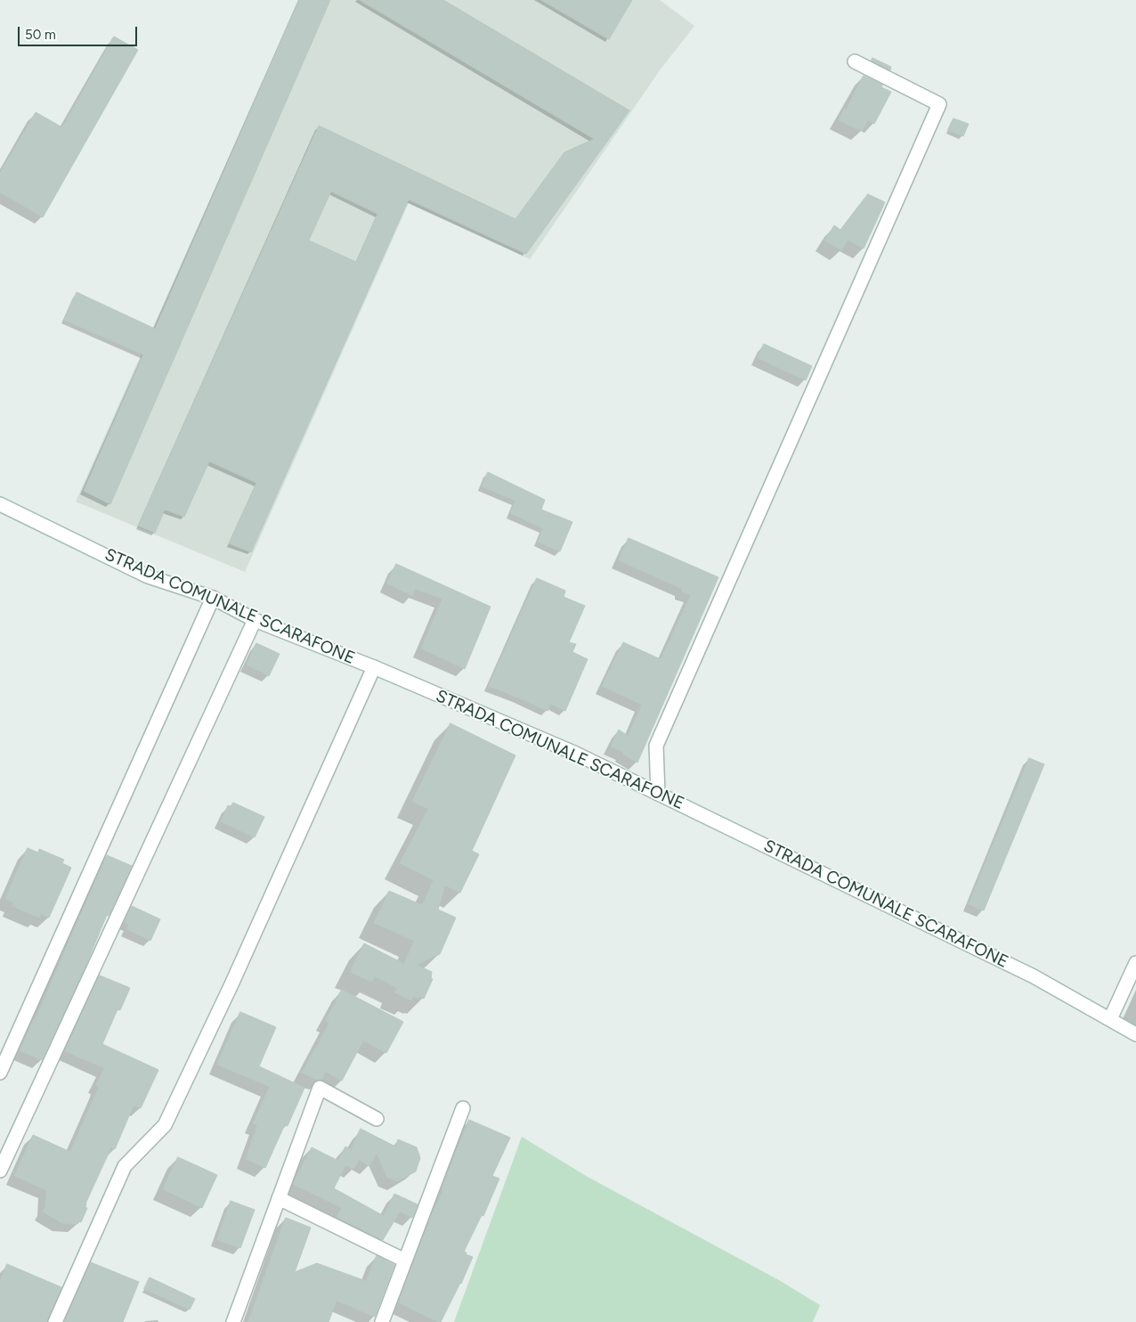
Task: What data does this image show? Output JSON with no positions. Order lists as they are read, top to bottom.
{
  "streets": {
    "street": ["STRADA COMUNALE SCARAFONE"]
  },
  "scale_bar": "50 m"
}
